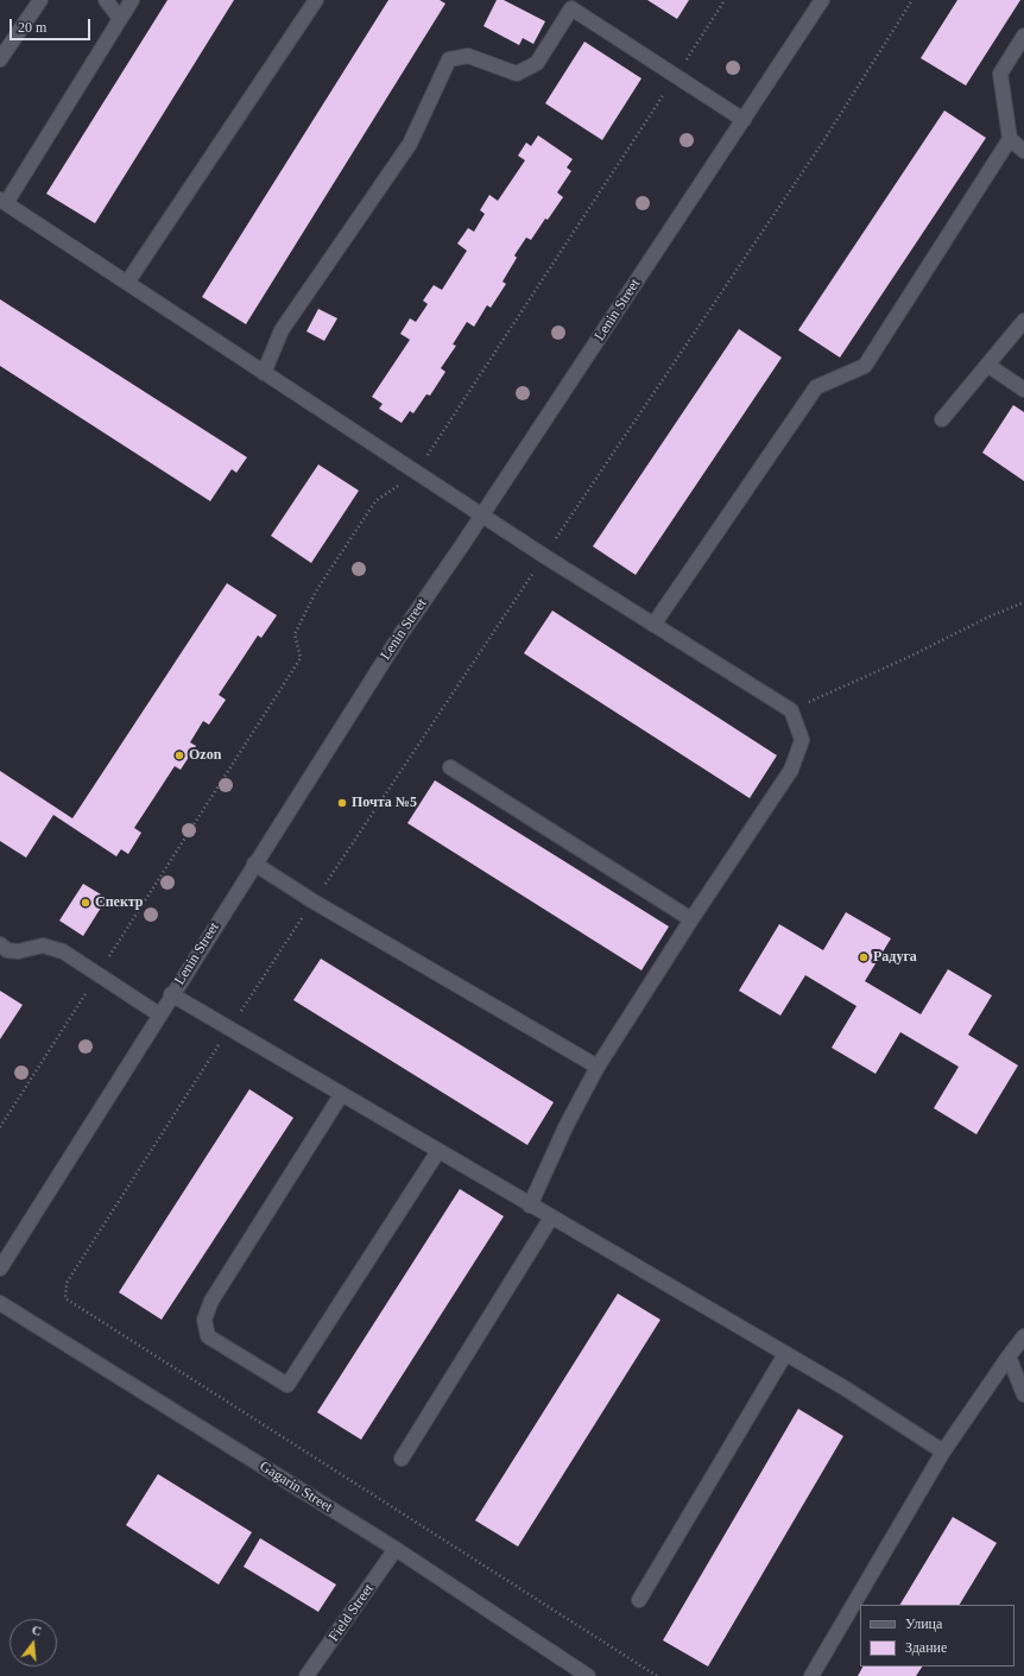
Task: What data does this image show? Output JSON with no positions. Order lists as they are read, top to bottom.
{
  "streets": {
    "street": ["Lenin Street", "Gagarin Street", "Field Street"]
  },
  "crossings": [
    ["Gagarin Street", "Field Street"]
  ],
  "places": [
    "Ozon",
    "Почта №5",
    "Спектр",
    "Радуга"
  ],
  "legend": ["Улица", "Здание"],
  "scale_bar": "20 m",
  "north": "top"
}
